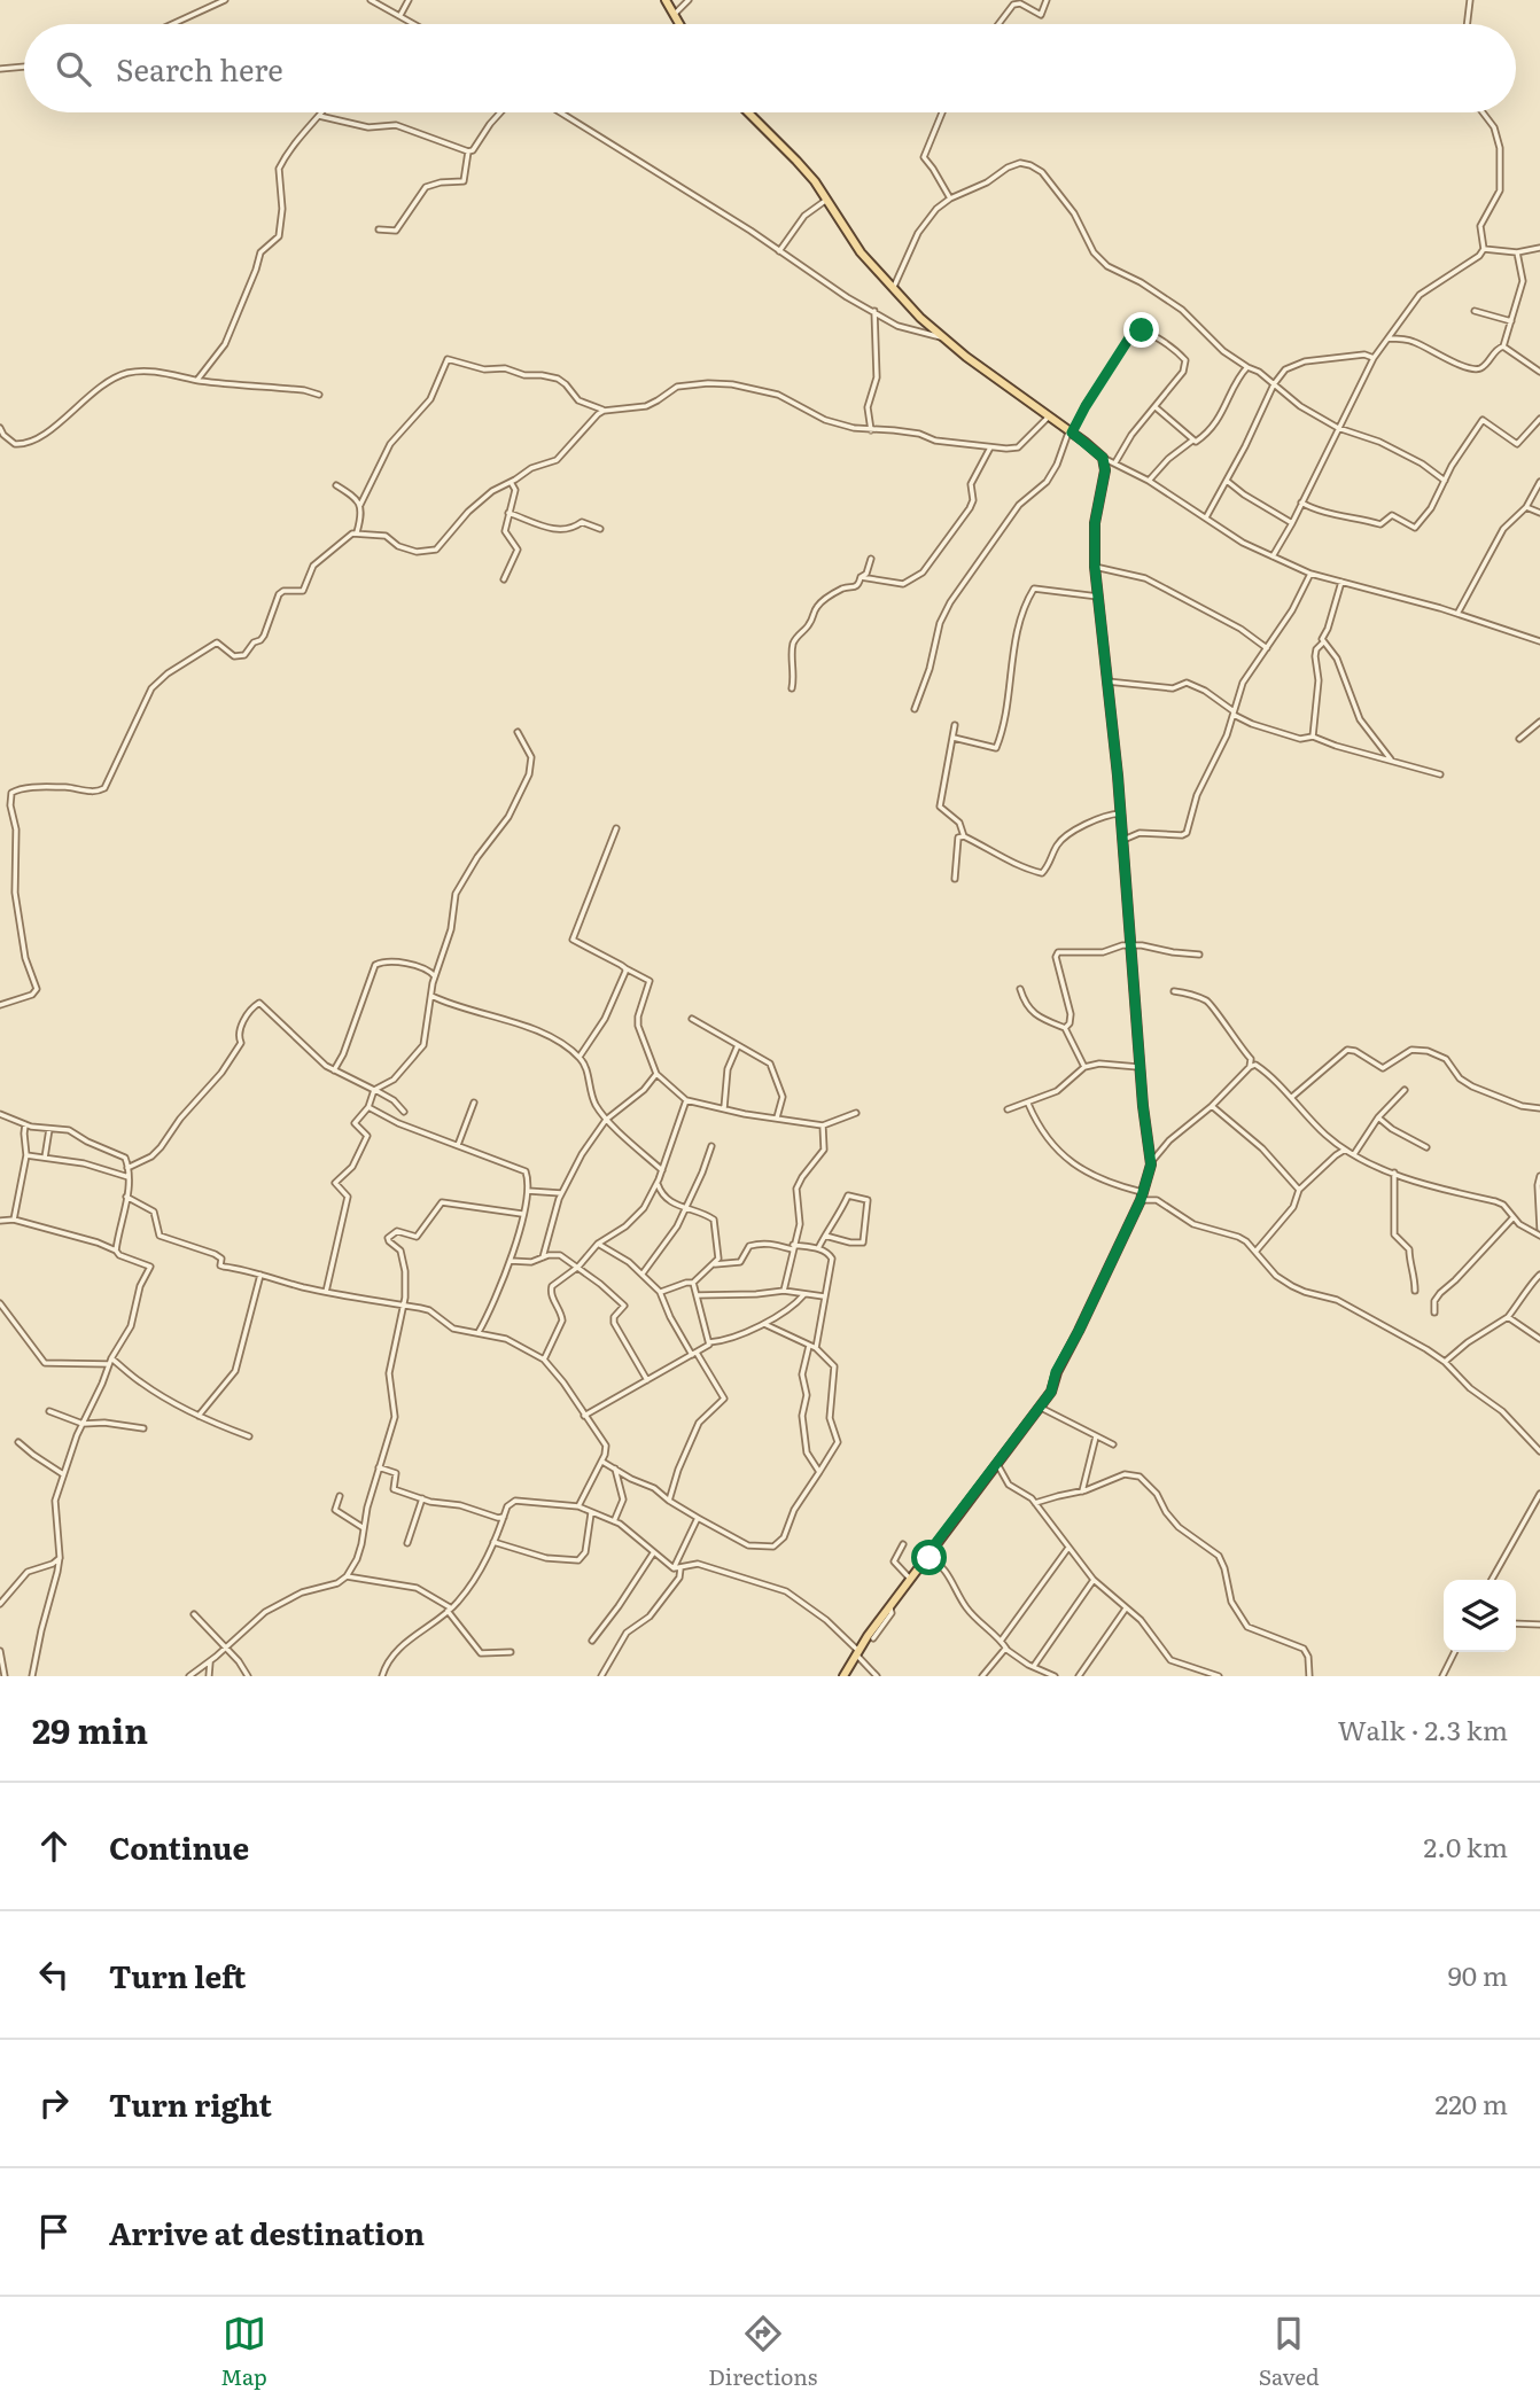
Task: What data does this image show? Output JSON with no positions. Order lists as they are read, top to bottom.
{
  "page": {
    "search": "Search here",
    "heading": ["29 min", "Walk · 2.3 km"],
    "list": [
      ["Continue", "2.0 km"],
      ["Turn left", "90 m"],
      ["Turn right", "220 m"],
      "Arrive at destination"
    ],
    "nav": ["Map", "Directions", "Saved"]
  }
}
